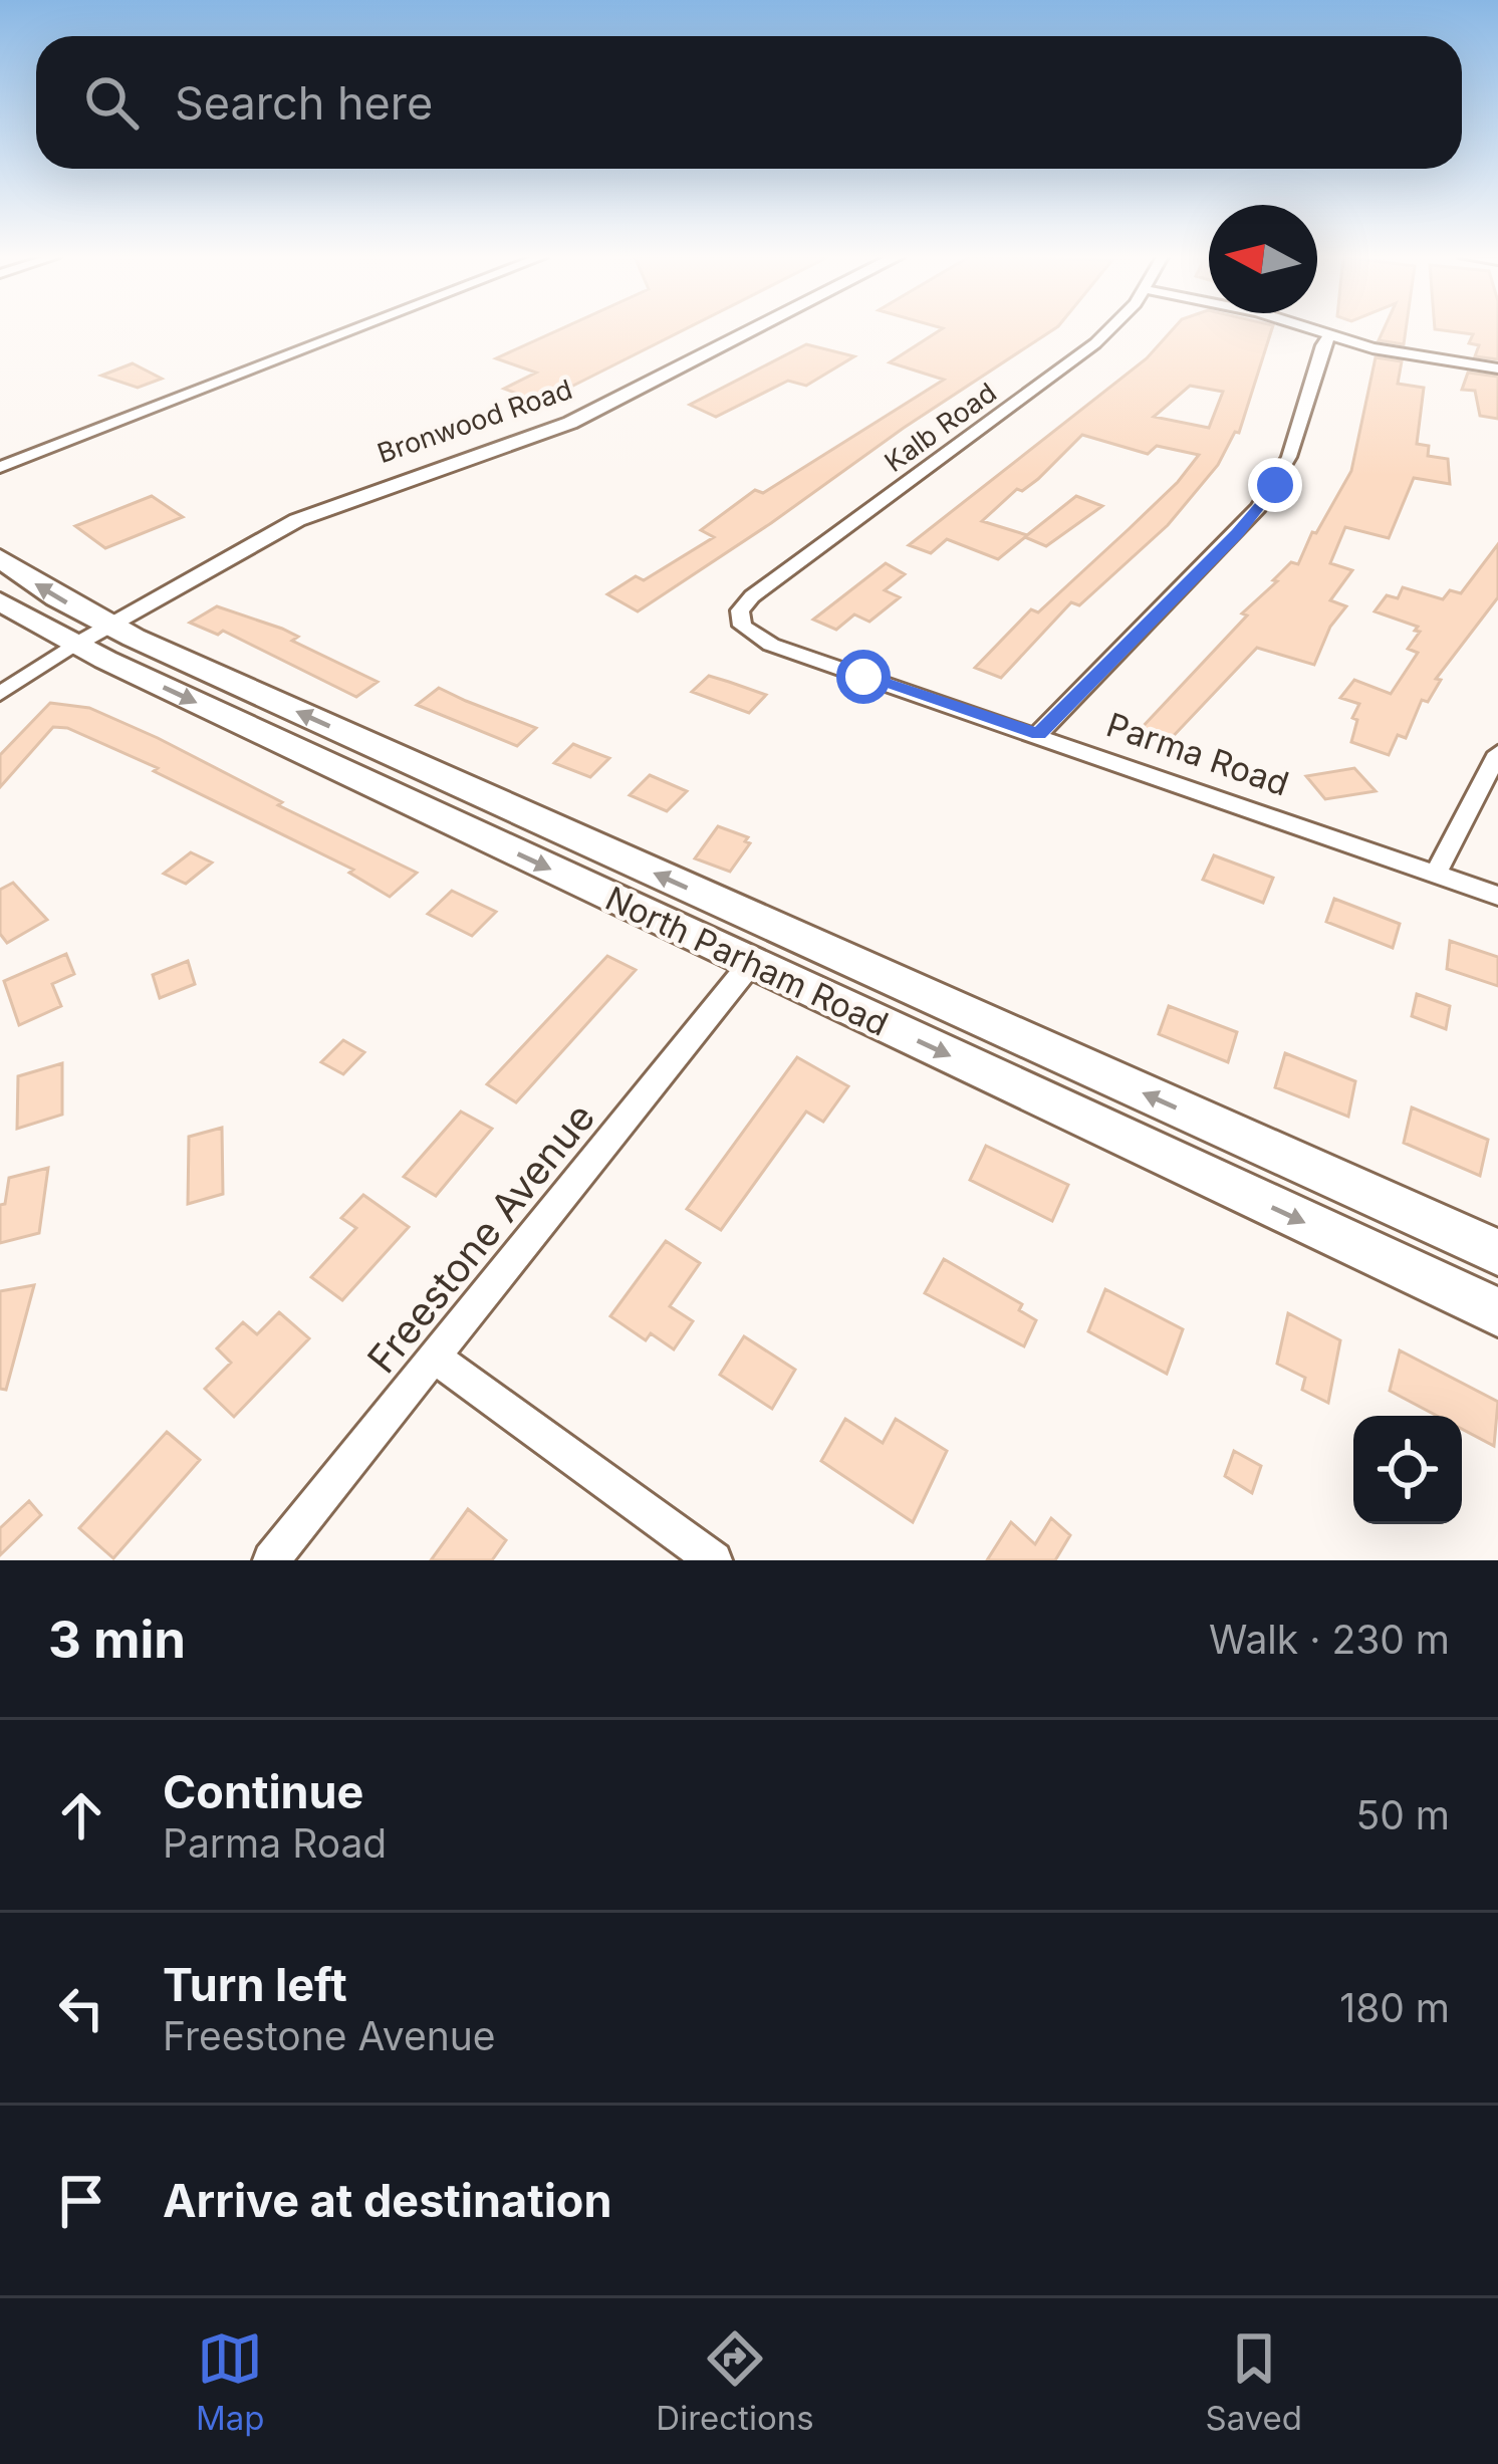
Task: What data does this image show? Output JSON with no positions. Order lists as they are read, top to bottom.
{
  "streets": {
    "highway": ["North Parham Road"],
    "street": [
      "Bronwood Road",
      "Kalb Road",
      "Parma Road",
      "Freestone Avenue"
    ]
  },
  "crossings": [
    ["Bronwood Road", "North Parham Road"],
    ["Kalb Road", "Parma Road"],
    ["North Parham Road", "Freestone Avenue"]
  ],
  "north": "left",
  "page": {
    "search": "Search here",
    "heading": ["3 min", "Walk · 230 m"],
    "list": [
      ["Continue", "Parma Road", "50 m"],
      ["Turn left", "Freestone Avenue", "180 m"],
      "Arrive at destination"
    ],
    "nav": ["Map", "Directions", "Saved"]
  }
}
